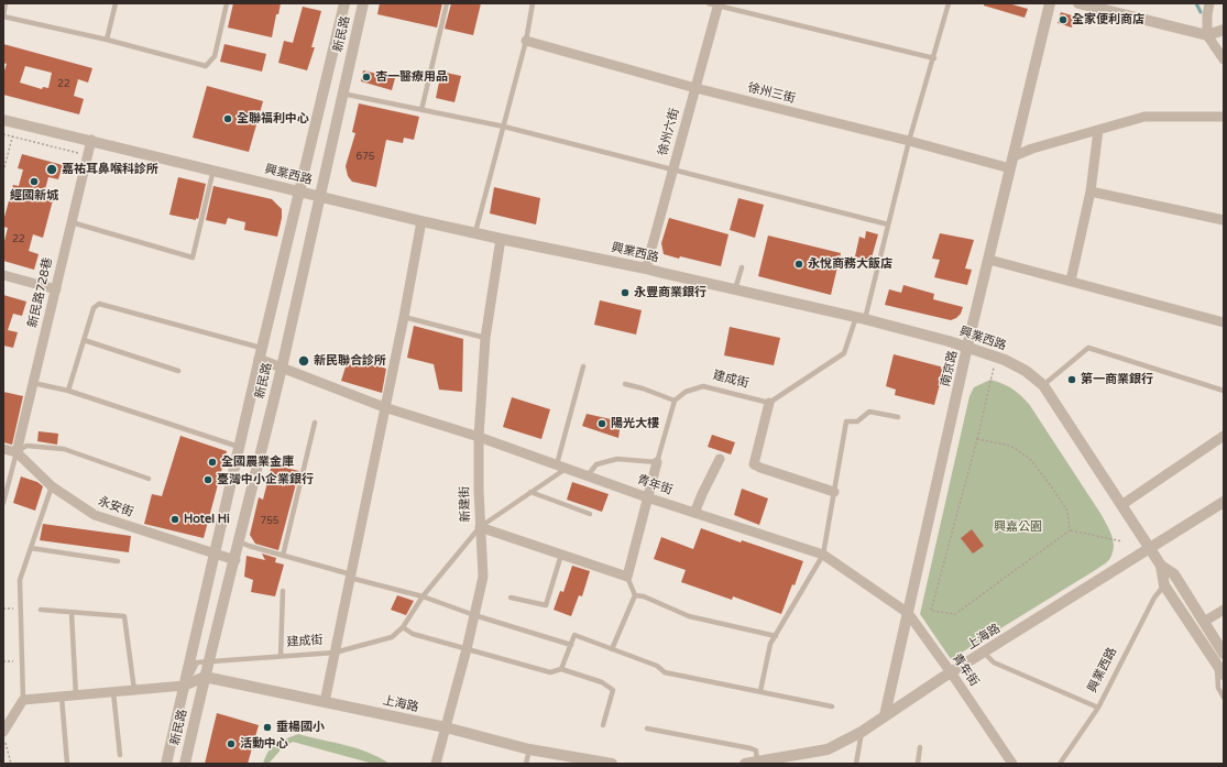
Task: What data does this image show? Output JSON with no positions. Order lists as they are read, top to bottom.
{
  "streets": {
    "street": [
      "新民路",
      "徐州三街",
      "徐州六街",
      "興業西路",
      "新民路728巷",
      "南京路",
      "青年街",
      "新建街",
      "永安街",
      "上海路"
    ],
    "lane": ["建成街"]
  },
  "crossings": [
    ["新民路", "興業西路"],
    ["新民路", "建成街"],
    ["新民路", "青年街"],
    ["新民路", "永安街"],
    ["新民路", "上海路"],
    ["徐州三街", "徐州六街"],
    ["徐州三街", "南京路"],
    ["徐州六街", "興業西路"],
    ["興業西路", "新民路728巷"],
    ["興業西路", "南京路"],
    ["興業西路", "新建街"],
    ["興業西路", "上海路"],
    ["新民路728巷", "永安街"],
    ["南京路", "青年街"],
    ["南京路", "上海路"],
    ["建成街", "青年街"],
    ["建成街", "新建街"],
    ["青年街", "新建街"],
    ["青年街", "上海路"],
    ["新建街", "上海路"]
  ],
  "parks": ["興嘉公園"],
  "places": [
    "全家便利商店",
    "杏一醫療用品",
    "全聯福利中心",
    "嘉祐耳鼻喉科診所",
    "經國新城",
    "永悅商務大飯店",
    "永豐商業銀行",
    "新民聯合診所",
    "第一商業銀行",
    "陽光大樓",
    "全國農業金庫",
    "臺灣中小企業銀行",
    "Hotel Hi",
    "垂楊國小",
    "活動中心"
  ],
  "house_numbers": [
    "22",
    "675",
    "22",
    "755"
  ]
}
